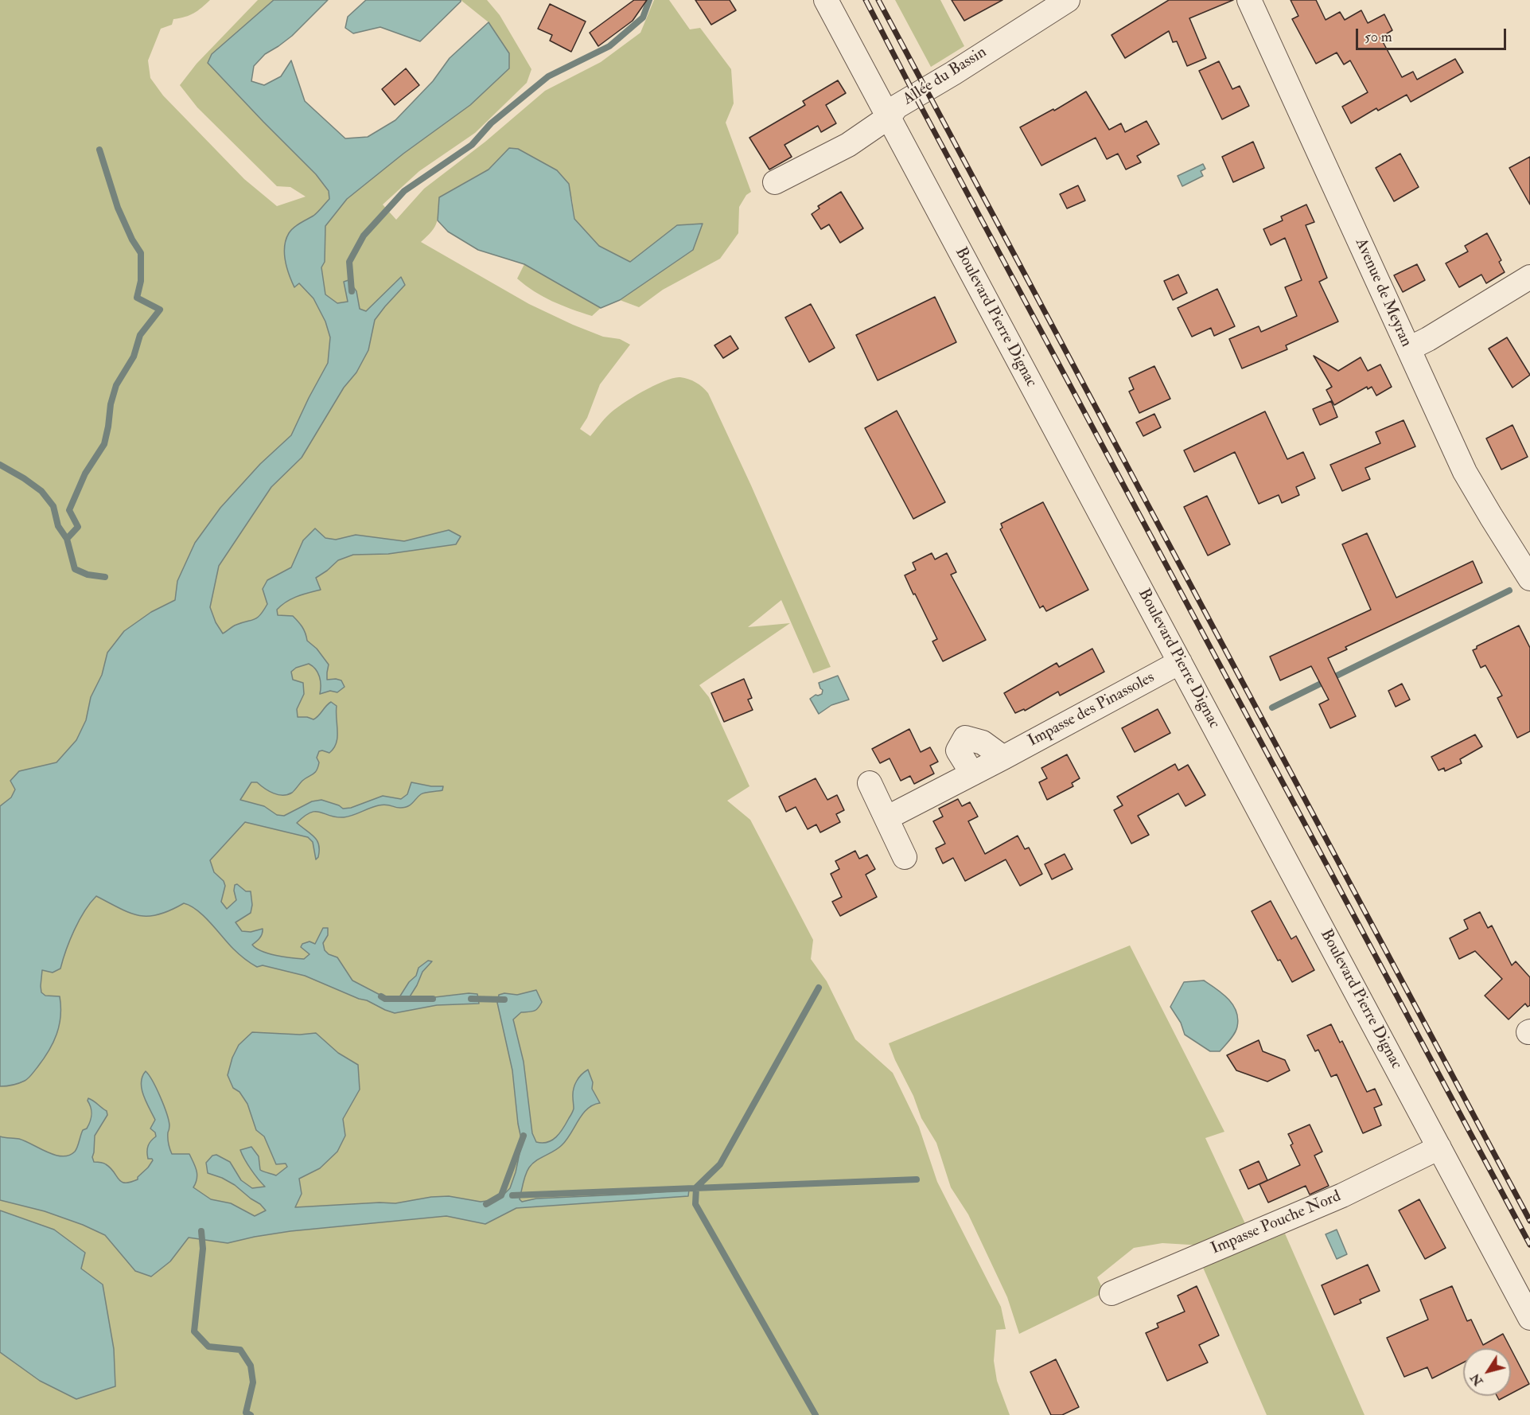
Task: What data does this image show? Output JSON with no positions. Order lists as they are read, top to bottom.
{
  "streets": {
    "street": [
      "Allée du Bassin",
      "Avenue de Meyran",
      "Boulevard Pierre Dignac",
      "Impasse des Pinassoles",
      "Impasse Pouche Nord"
    ]
  },
  "crossings": [
    ["Allée du Bassin", "Boulevard Pierre Dignac"],
    ["Boulevard Pierre Dignac", "Impasse des Pinassoles"],
    ["Boulevard Pierre Dignac", "Impasse Pouche Nord"]
  ],
  "scale_bar": "50 m",
  "north": "bottom left"
}
